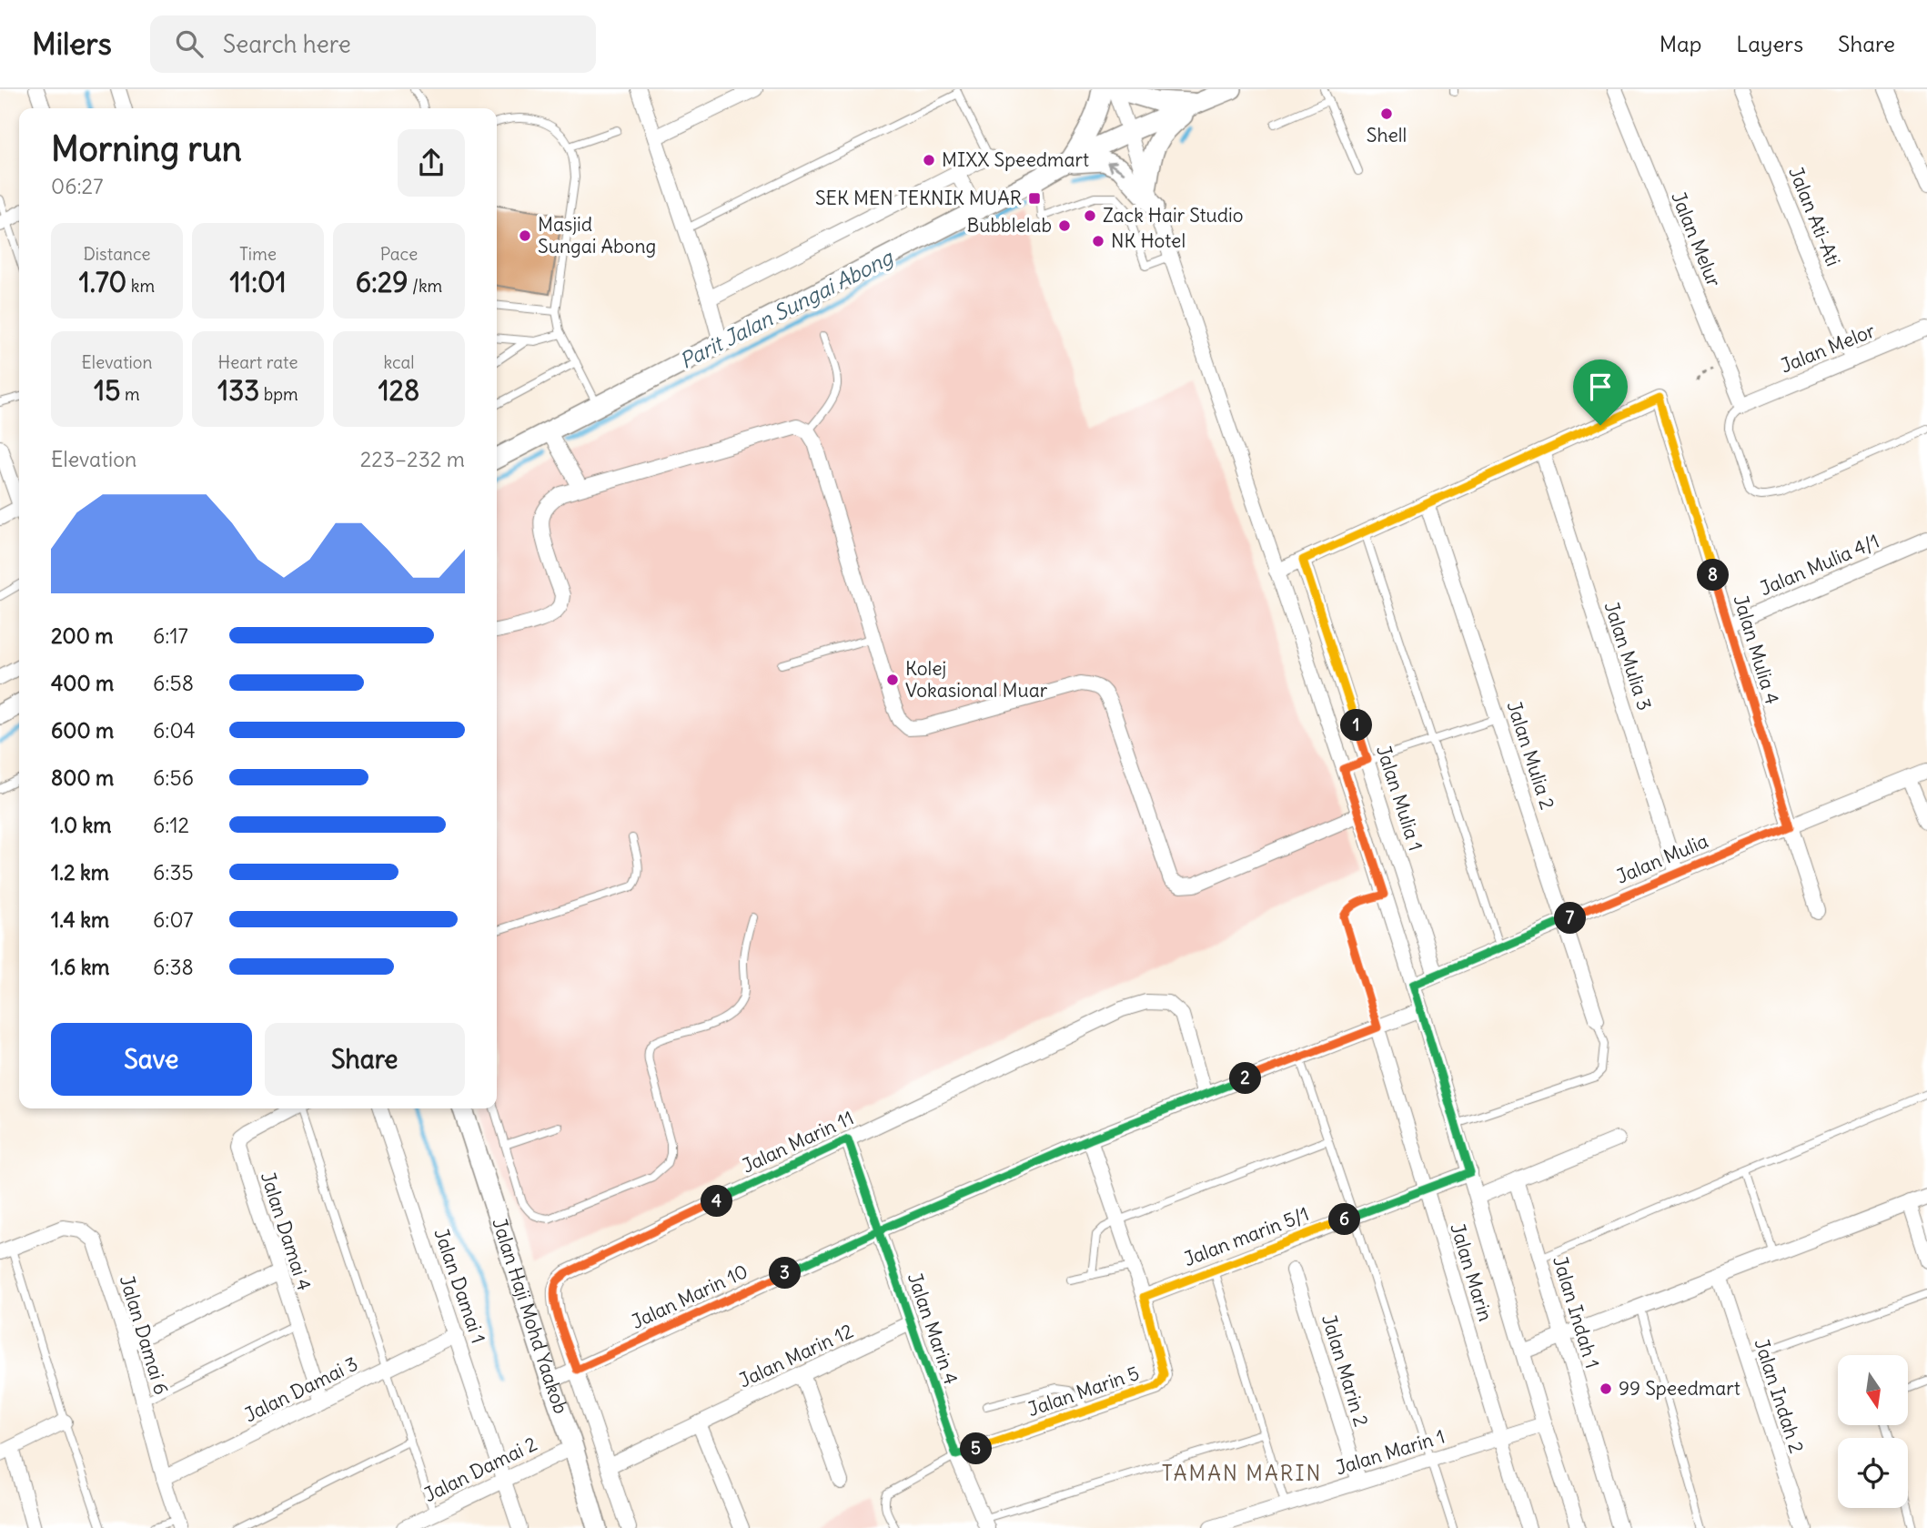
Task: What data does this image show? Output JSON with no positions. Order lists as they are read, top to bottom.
{
  "streets": {
    "street": [
      "Jalan Ati-Ati",
      "Jalan Melur",
      "Jalan Melor",
      "Jalan Mulia 4/1",
      "Jalan Mulia 4",
      "Jalan Mulia 3",
      "Jalan Mulia 2",
      "Jalan Mulia 1",
      "Jalan Mulia",
      "Jalan Marin 11",
      "Jalan Damai 4",
      "Jalan marin 5/1",
      "Jalan Marin",
      "Jalan Damai 1",
      "Jalan Marin 10",
      "Jalan Indah 1",
      "Jalan Haji Mohd Yaakob",
      "Jalan Marin 4",
      "Jalan Damai 6",
      "Jalan Marin 12",
      "Jalan Marin 2",
      "Jalan Damai 3",
      "Jalan Marin 5",
      "Jalan Indah 2",
      "Jalan Marin 1",
      "Jalan Damai 2"
    ]
  },
  "crossings": [
    ["Jalan Ati-Ati", "Jalan Melor"],
    ["Jalan Melur", "Jalan Melor"],
    ["Jalan Mulia 4/1", "Jalan Mulia 4"],
    ["Jalan Mulia 4", "Jalan Mulia 3"],
    ["Jalan Mulia 4", "Jalan Mulia"],
    ["Jalan Mulia 3", "Jalan Mulia"],
    ["Jalan Mulia 2", "Jalan Mulia"],
    ["Jalan Mulia 1", "Jalan Mulia"],
    ["Jalan Marin 11", "Jalan Marin 10"],
    ["Jalan Marin 11", "Jalan Marin 4"],
    ["Jalan Marin 11", "Jalan Marin 12"],
    ["Jalan Damai 4", "Jalan Damai 3"],
    ["Jalan marin 5/1", "Jalan Marin"],
    ["Jalan marin 5/1", "Jalan Marin 5"],
    ["Jalan Marin", "Jalan Marin 10"],
    ["Jalan Marin", "Jalan Marin 1"],
    ["Jalan Damai 1", "Jalan Damai 3"],
    ["Jalan Damai 1", "Jalan Damai 2"],
    ["Jalan Marin 10", "Jalan Haji Mohd Yaakob"],
    ["Jalan Marin 10", "Jalan Marin 4"],
    ["Jalan Marin 10", "Jalan Marin 5"],
    ["Jalan Haji Mohd Yaakob", "Jalan Damai 2"],
    ["Jalan Marin 4", "Jalan Marin 12"],
    ["Jalan Marin 4", "Jalan Marin 5"],
    ["Jalan Damai 6", "Jalan Damai 3"],
    ["Jalan Marin 2", "Jalan Marin 1"]
  ],
  "districts": ["TAMAN MARIN"],
  "water": ["Parit Jalan Sungai Abong"],
  "places": {
    "other": [
      "Shell",
      "MIXX Speedmart",
      "Zack Hair Studio",
      "Bubblelab",
      "Masjid Sungai Abong",
      "NK Hotel",
      "Kolej Vokasional Muar",
      "99 Speedmart"
    ],
    "transit": ["SEK MEN TEKNIK MUAR"]
  },
  "north": "bottom",
  "page": {
    "header": "Milers",
    "search": "Search here",
    "nav": ["Map", "Layers", "Share"],
    "heading": ["Morning run", "06:27"],
    "stats": [
      ["Distance", "1.70 km"],
      ["Time", "11:01"],
      ["Pace", "6:29 /km"],
      ["Elevation", "15 m"],
      ["Heart rate", "133 bpm"],
      ["kcal", "128"]
    ],
    "chart": ["Elevation", "223–232 m"],
    "pins": [
      "8",
      "1",
      "7",
      "2",
      "4",
      "6",
      "3",
      "5"
    ],
    "list": [
      {
        "name": "200 m",
        "note": "6:17"
      },
      {
        "name": "400 m",
        "note": "6:58"
      },
      {
        "name": "600 m",
        "note": "6:04"
      },
      {
        "name": "800 m",
        "note": "6:56"
      },
      {
        "name": "1.0 km",
        "note": "6:12"
      },
      {
        "name": "1.2 km",
        "note": "6:35"
      },
      {
        "name": "1.4 km",
        "note": "6:07"
      },
      {
        "name": "1.6 km",
        "note": "6:38"
      }
    ],
    "buttons": ["Save", "Share"]
  }
}
